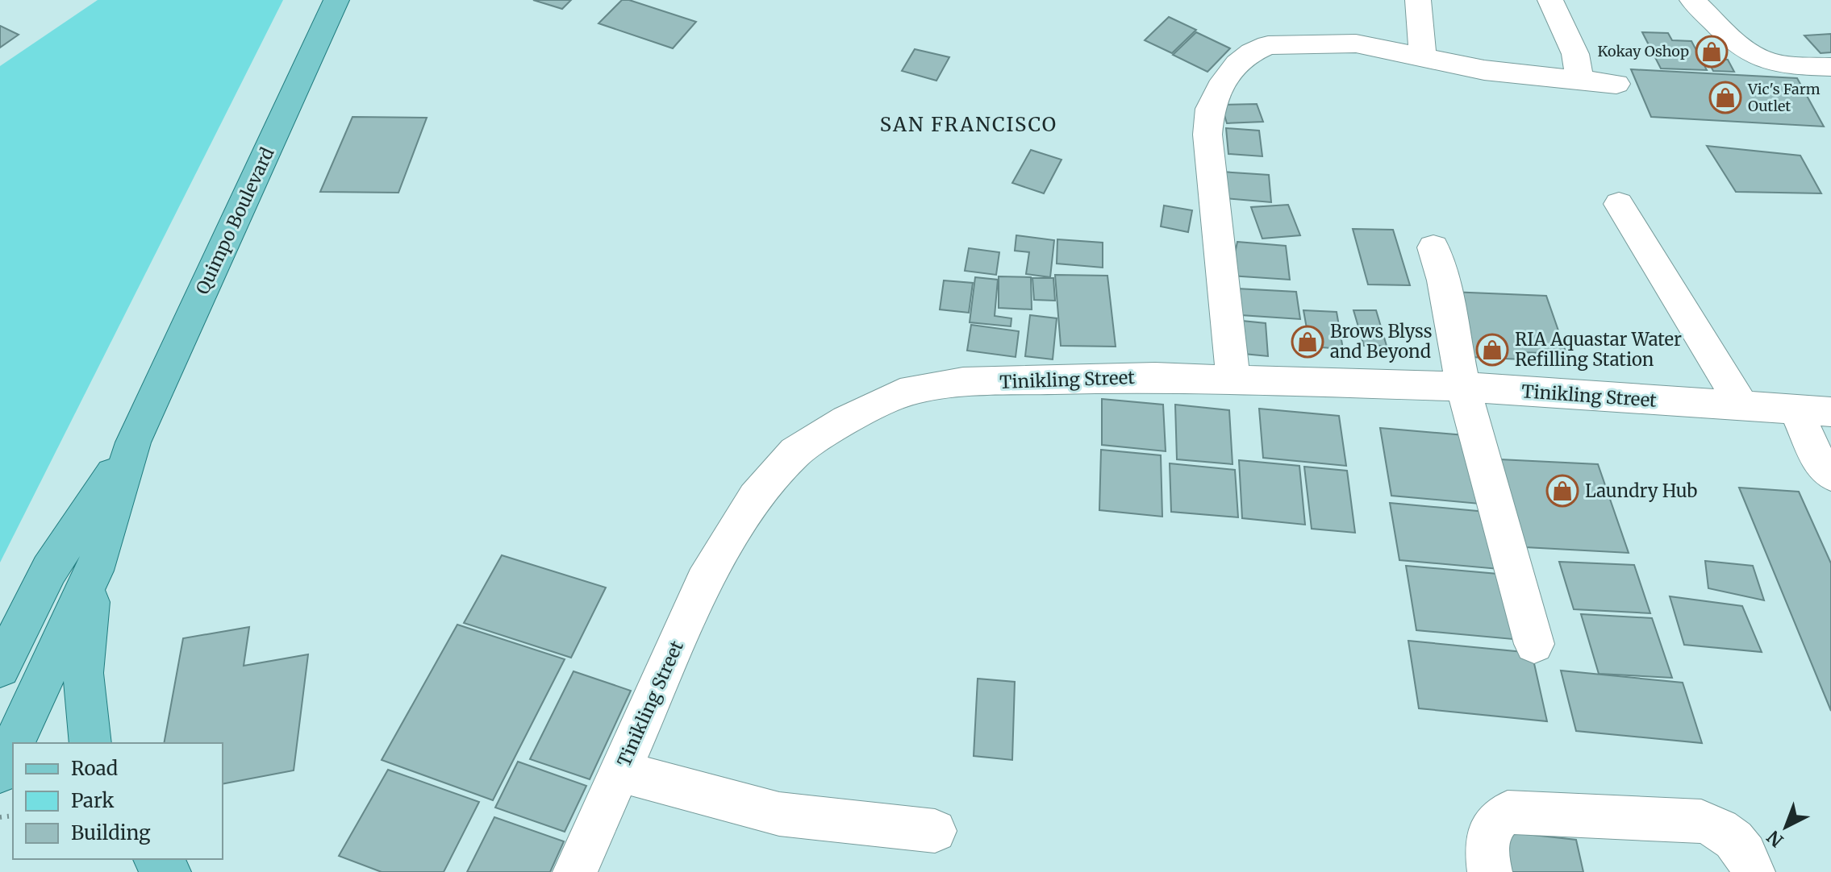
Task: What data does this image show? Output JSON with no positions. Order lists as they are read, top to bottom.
{
  "streets": {
    "main road": ["Quimpo Boulevard"],
    "street": ["Tinikling Street"]
  },
  "districts": ["SAN FRANCISCO"],
  "places": {
    "shop": [
      "Kokay Oshop",
      "Vic's Farm Outlet",
      "Brows Blyss and Beyond",
      "RIA Aquastar Water Refilling Station",
      "Laundry Hub"
    ]
  },
  "legend": ["Road", "Park", "Building"],
  "north": "bottom left"
}
